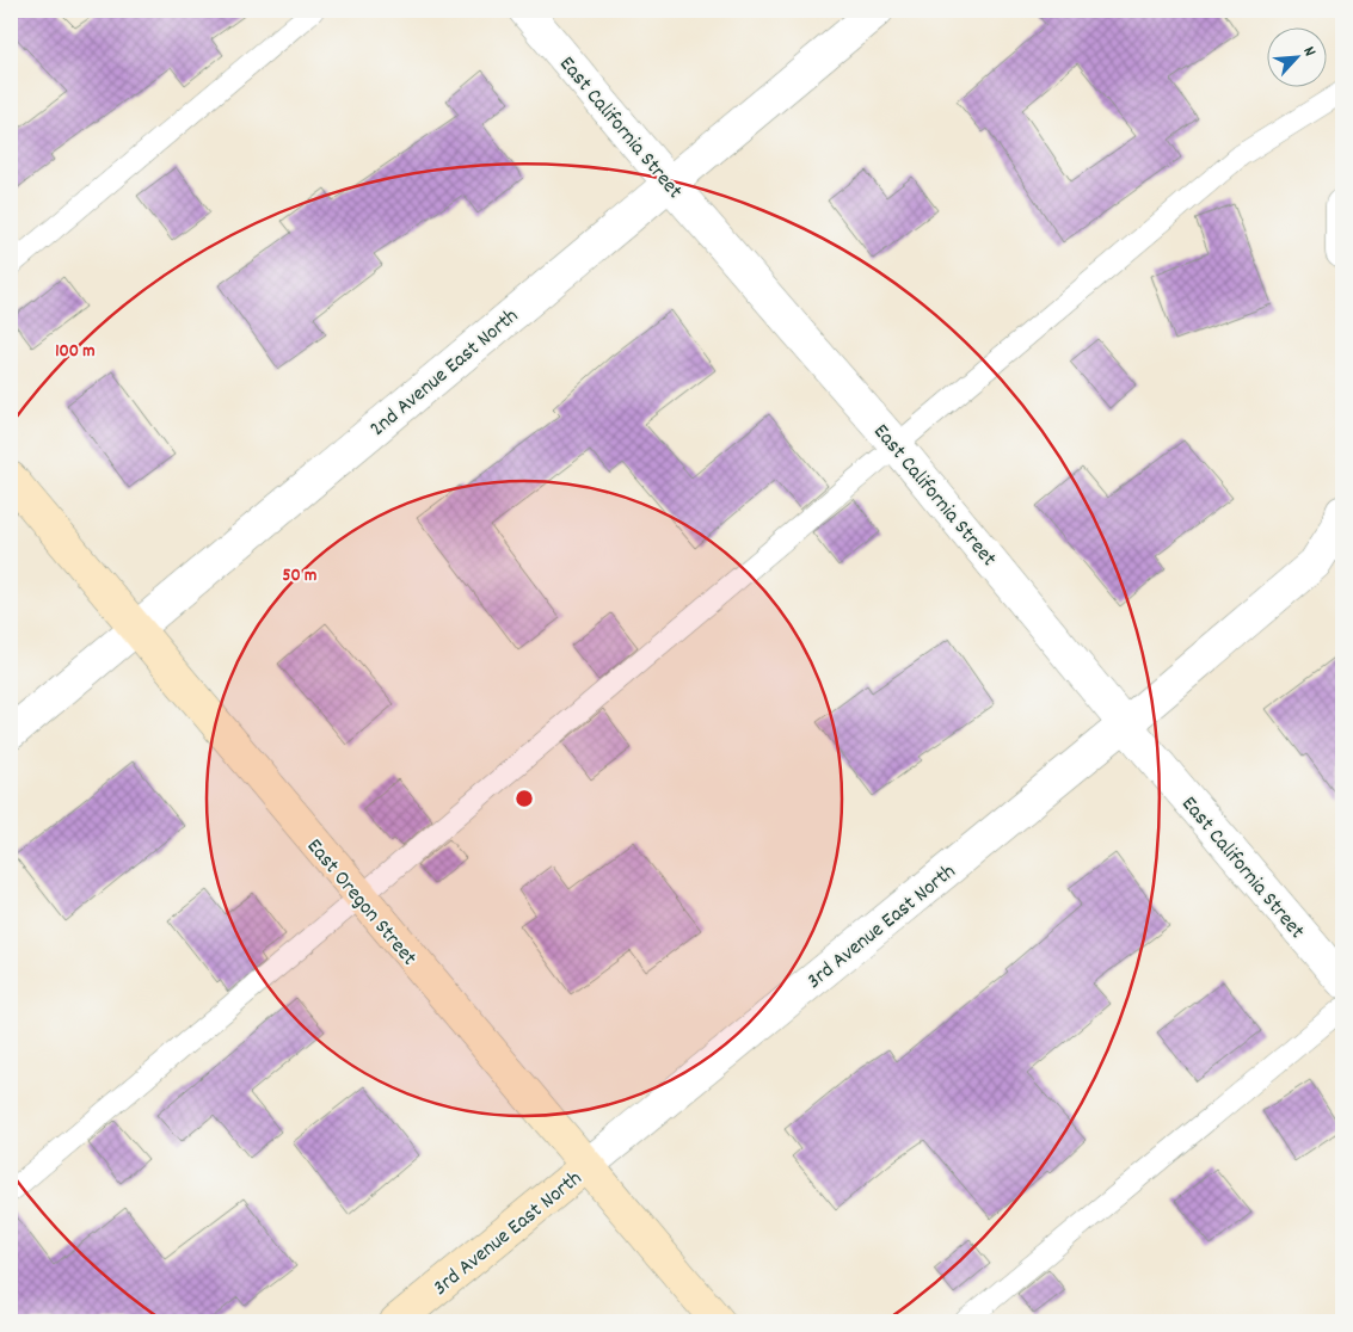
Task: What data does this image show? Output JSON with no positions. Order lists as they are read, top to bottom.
{
  "streets": {
    "street": [
      "East California Street",
      "2nd Avenue East North",
      "East Oregon Street",
      "3rd Avenue East North"
    ]
  },
  "crossings": [
    ["East California Street", "2nd Avenue East North"],
    ["East California Street", "3rd Avenue East North"],
    ["2nd Avenue East North", "East Oregon Street"],
    ["East Oregon Street", "3rd Avenue East North"]
  ],
  "north": "top right",
  "rings": ["100 m", "50 m"]
}
